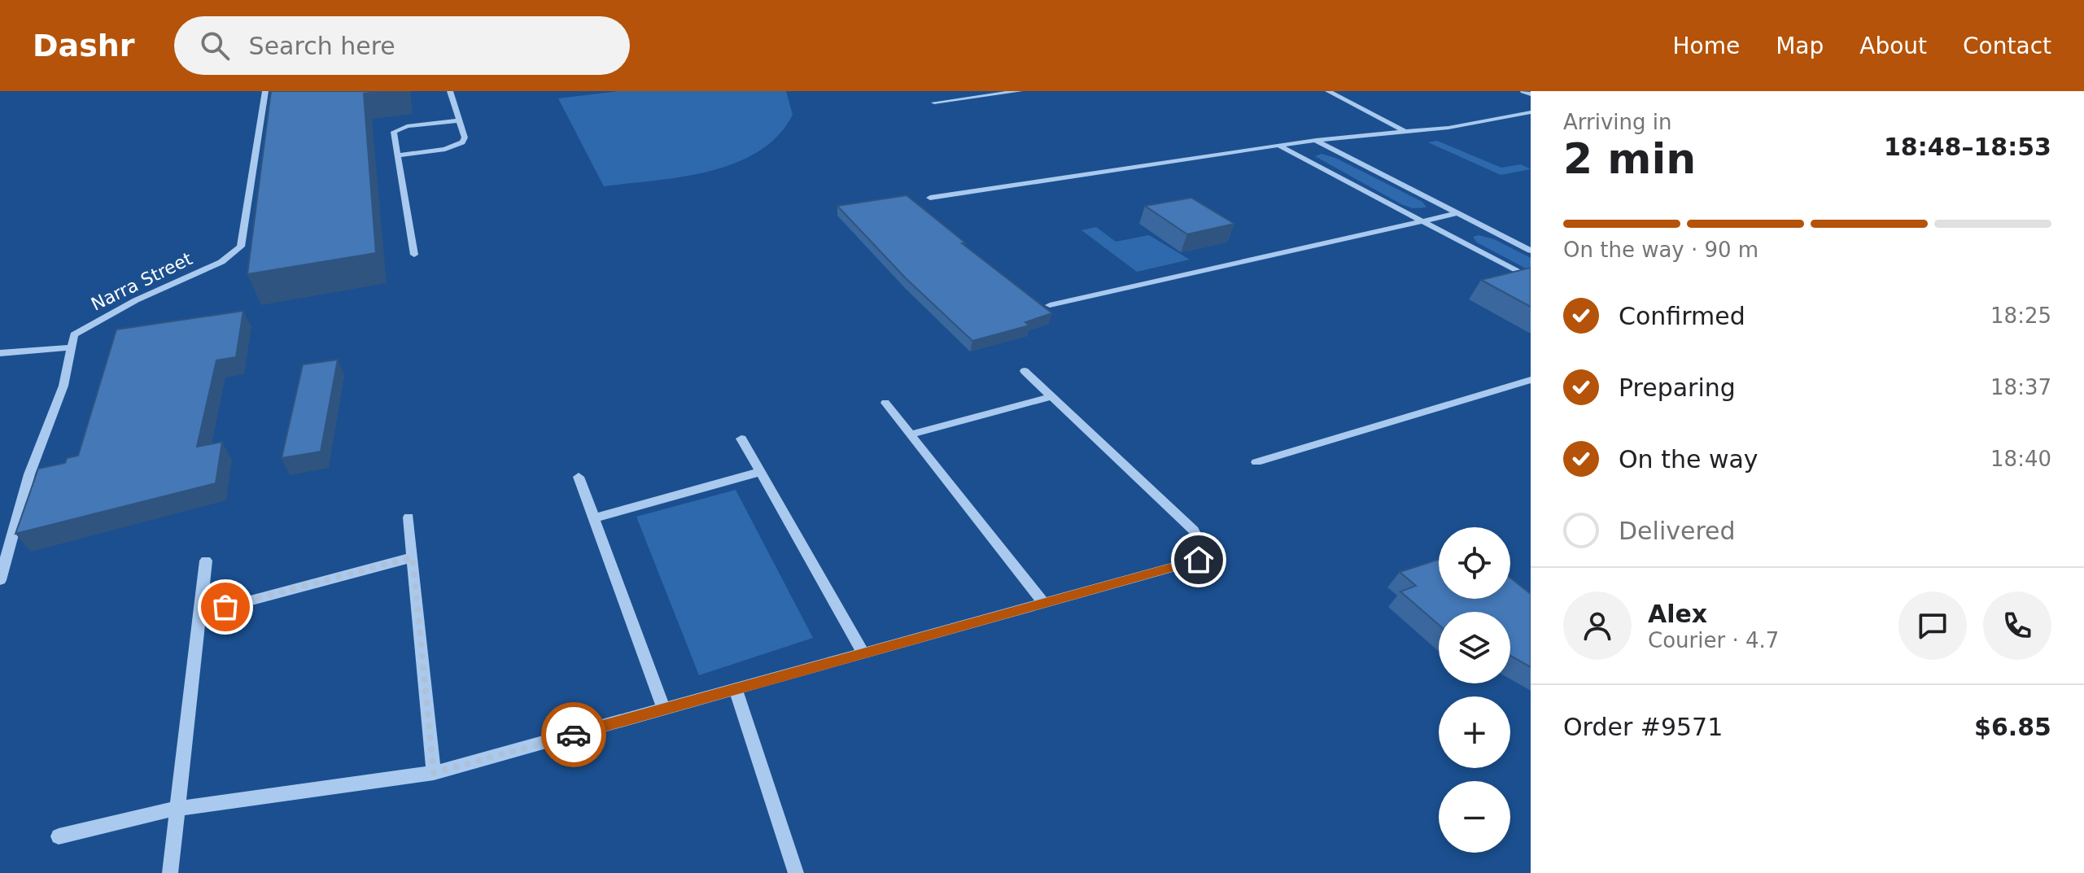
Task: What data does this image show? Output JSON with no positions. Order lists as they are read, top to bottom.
{
  "streets": {
    "street": ["Narra Street"]
  },
  "page": {
    "header": "Dashr",
    "search": "Search here",
    "nav": [
      "Home",
      "Map",
      "About",
      "Contact"
    ],
    "heading": ["2 min", "Arriving in", "18:48–18:53"],
    "panel": [
      "Alex",
      "Courier · 4.7",
      "Order #9571",
      "$6.85"
    ],
    "bar": "On the way · 90 m",
    "list": [
      ["Confirmed", "18:25"],
      ["Preparing", "18:37"],
      ["On the way", "18:40"],
      "Delivered"
    ],
    "map_buttons": ["+", "−"]
  }
}
